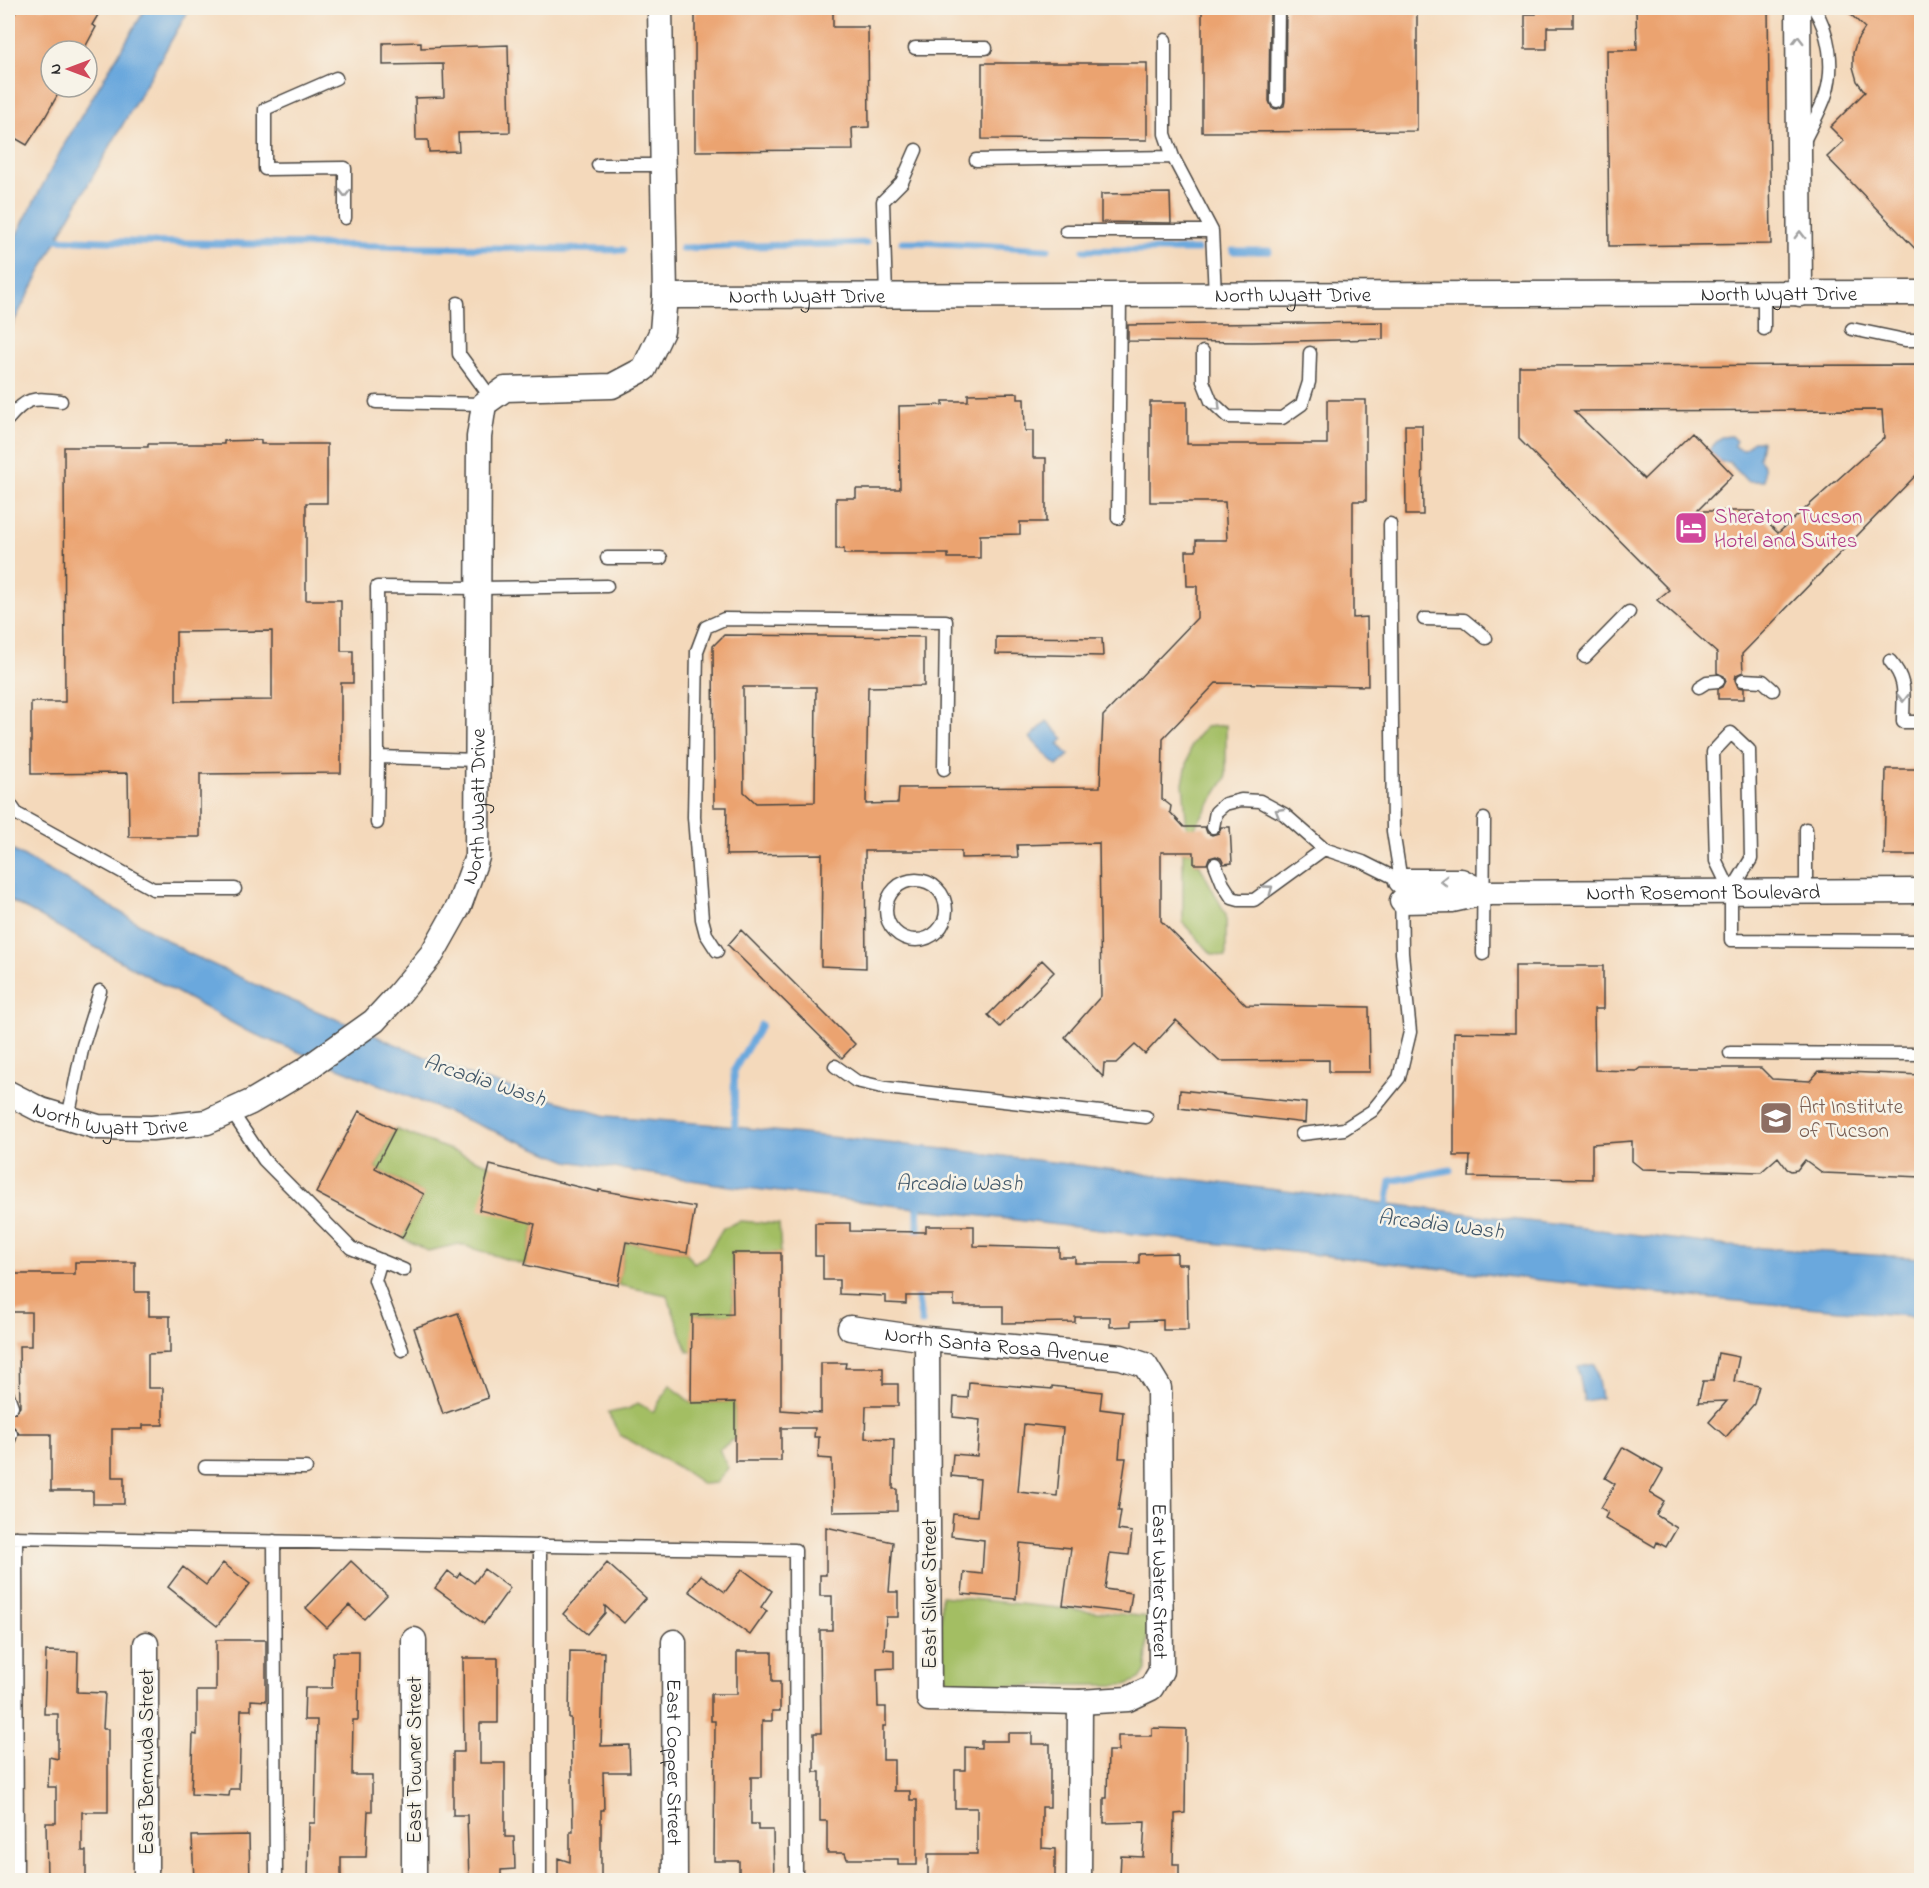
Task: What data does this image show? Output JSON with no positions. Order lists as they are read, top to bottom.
{
  "streets": {
    "street": [
      "North Wyatt Drive",
      "North Rosemont Boulevard",
      "North Santa Rosa Avenue",
      "East Water Street",
      "East Silver Street",
      "East Towner Street",
      "East Copper Street",
      "East Bermuda Street"
    ]
  },
  "crossings": [
    ["North Santa Rosa Avenue", "East Water Street"],
    ["North Santa Rosa Avenue", "East Silver Street"],
    ["East Water Street", "East Silver Street"]
  ],
  "water": ["Arcadia Wash"],
  "places": {
    "hotel": ["Sheraton Tucson Hotel and Suites"],
    "school or university": ["Art Institute of Tucson"]
  },
  "north": "left"
}
